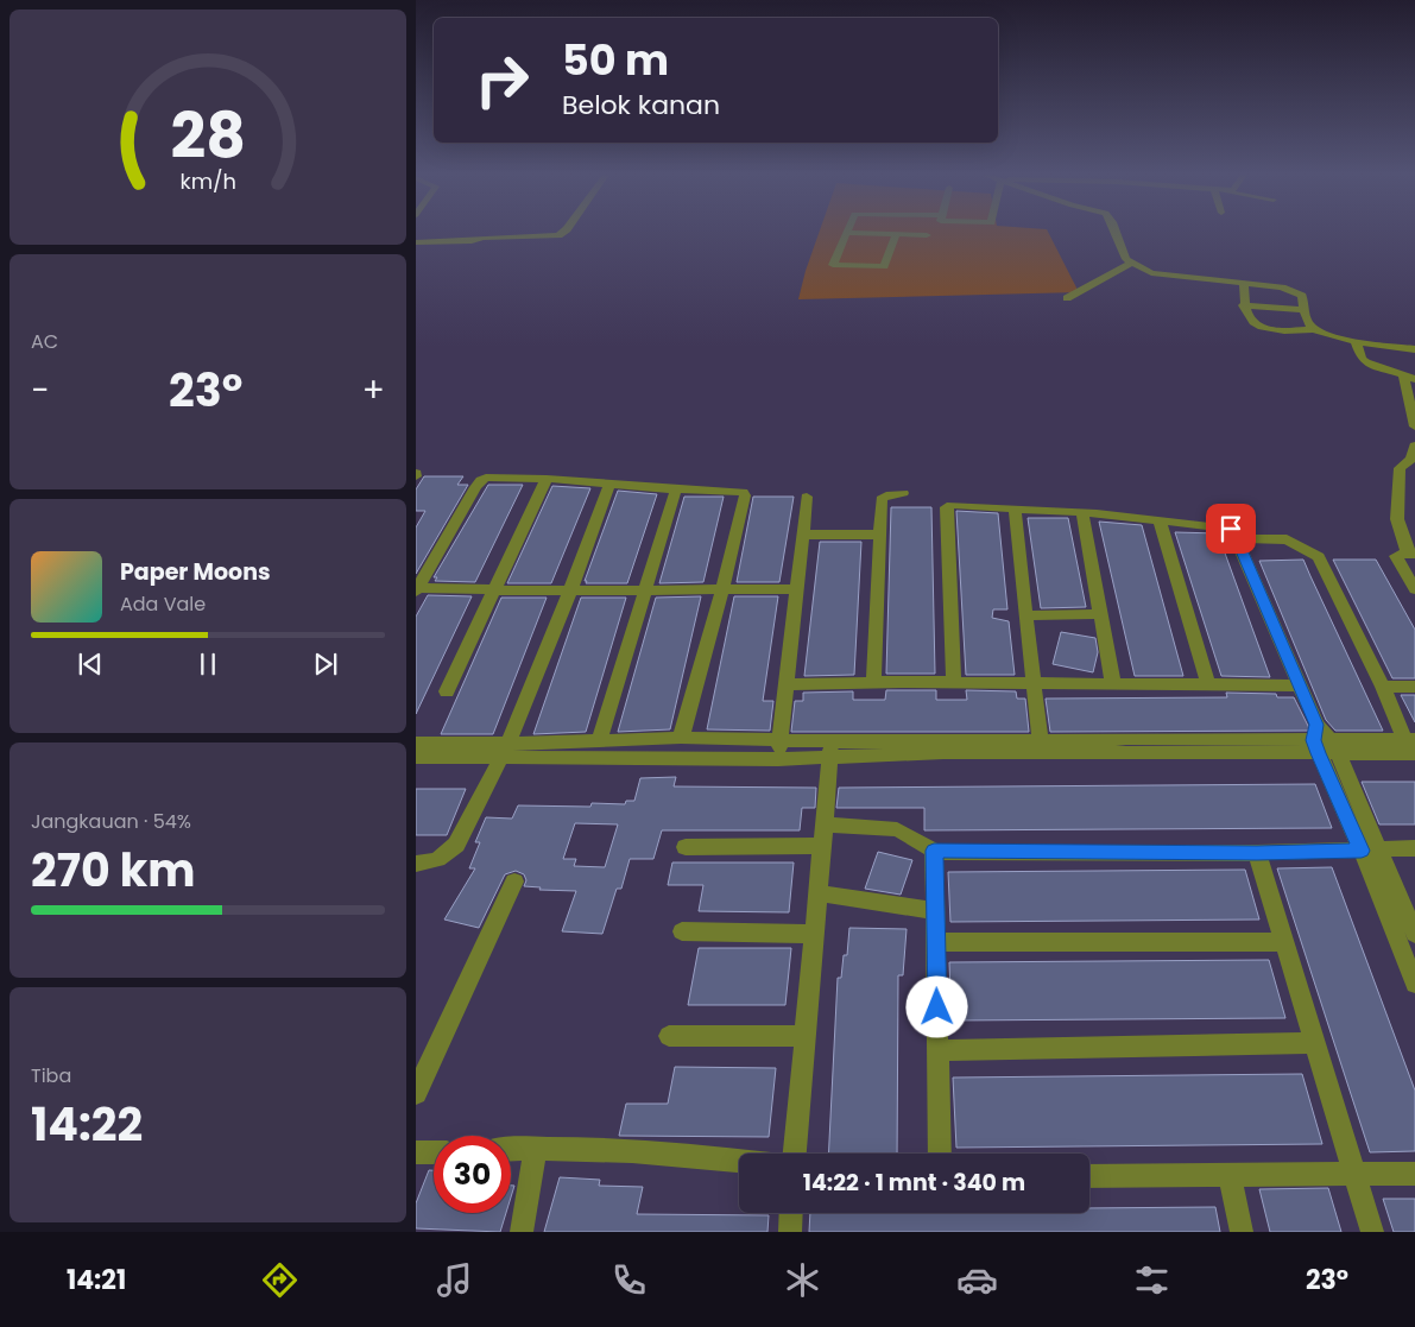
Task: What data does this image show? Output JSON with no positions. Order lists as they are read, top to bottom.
{
  "page": {
    "turn": ["50 m", "Belok kanan"],
    "tile": [
      "AC",
      ["Jangkauan · 54%", "270 km"],
      ["Tiba", "14:22"]
    ],
    "heat": ["−", "23°", "+"],
    "song": ["Paper Moons", "Ada Vale"],
    "limit": "30",
    "trip": "14:22 · 1 mnt · 340 m",
    "tabs": ["14:21", "23°"],
    "gauge": ["28", "km/h"]
  }
}
